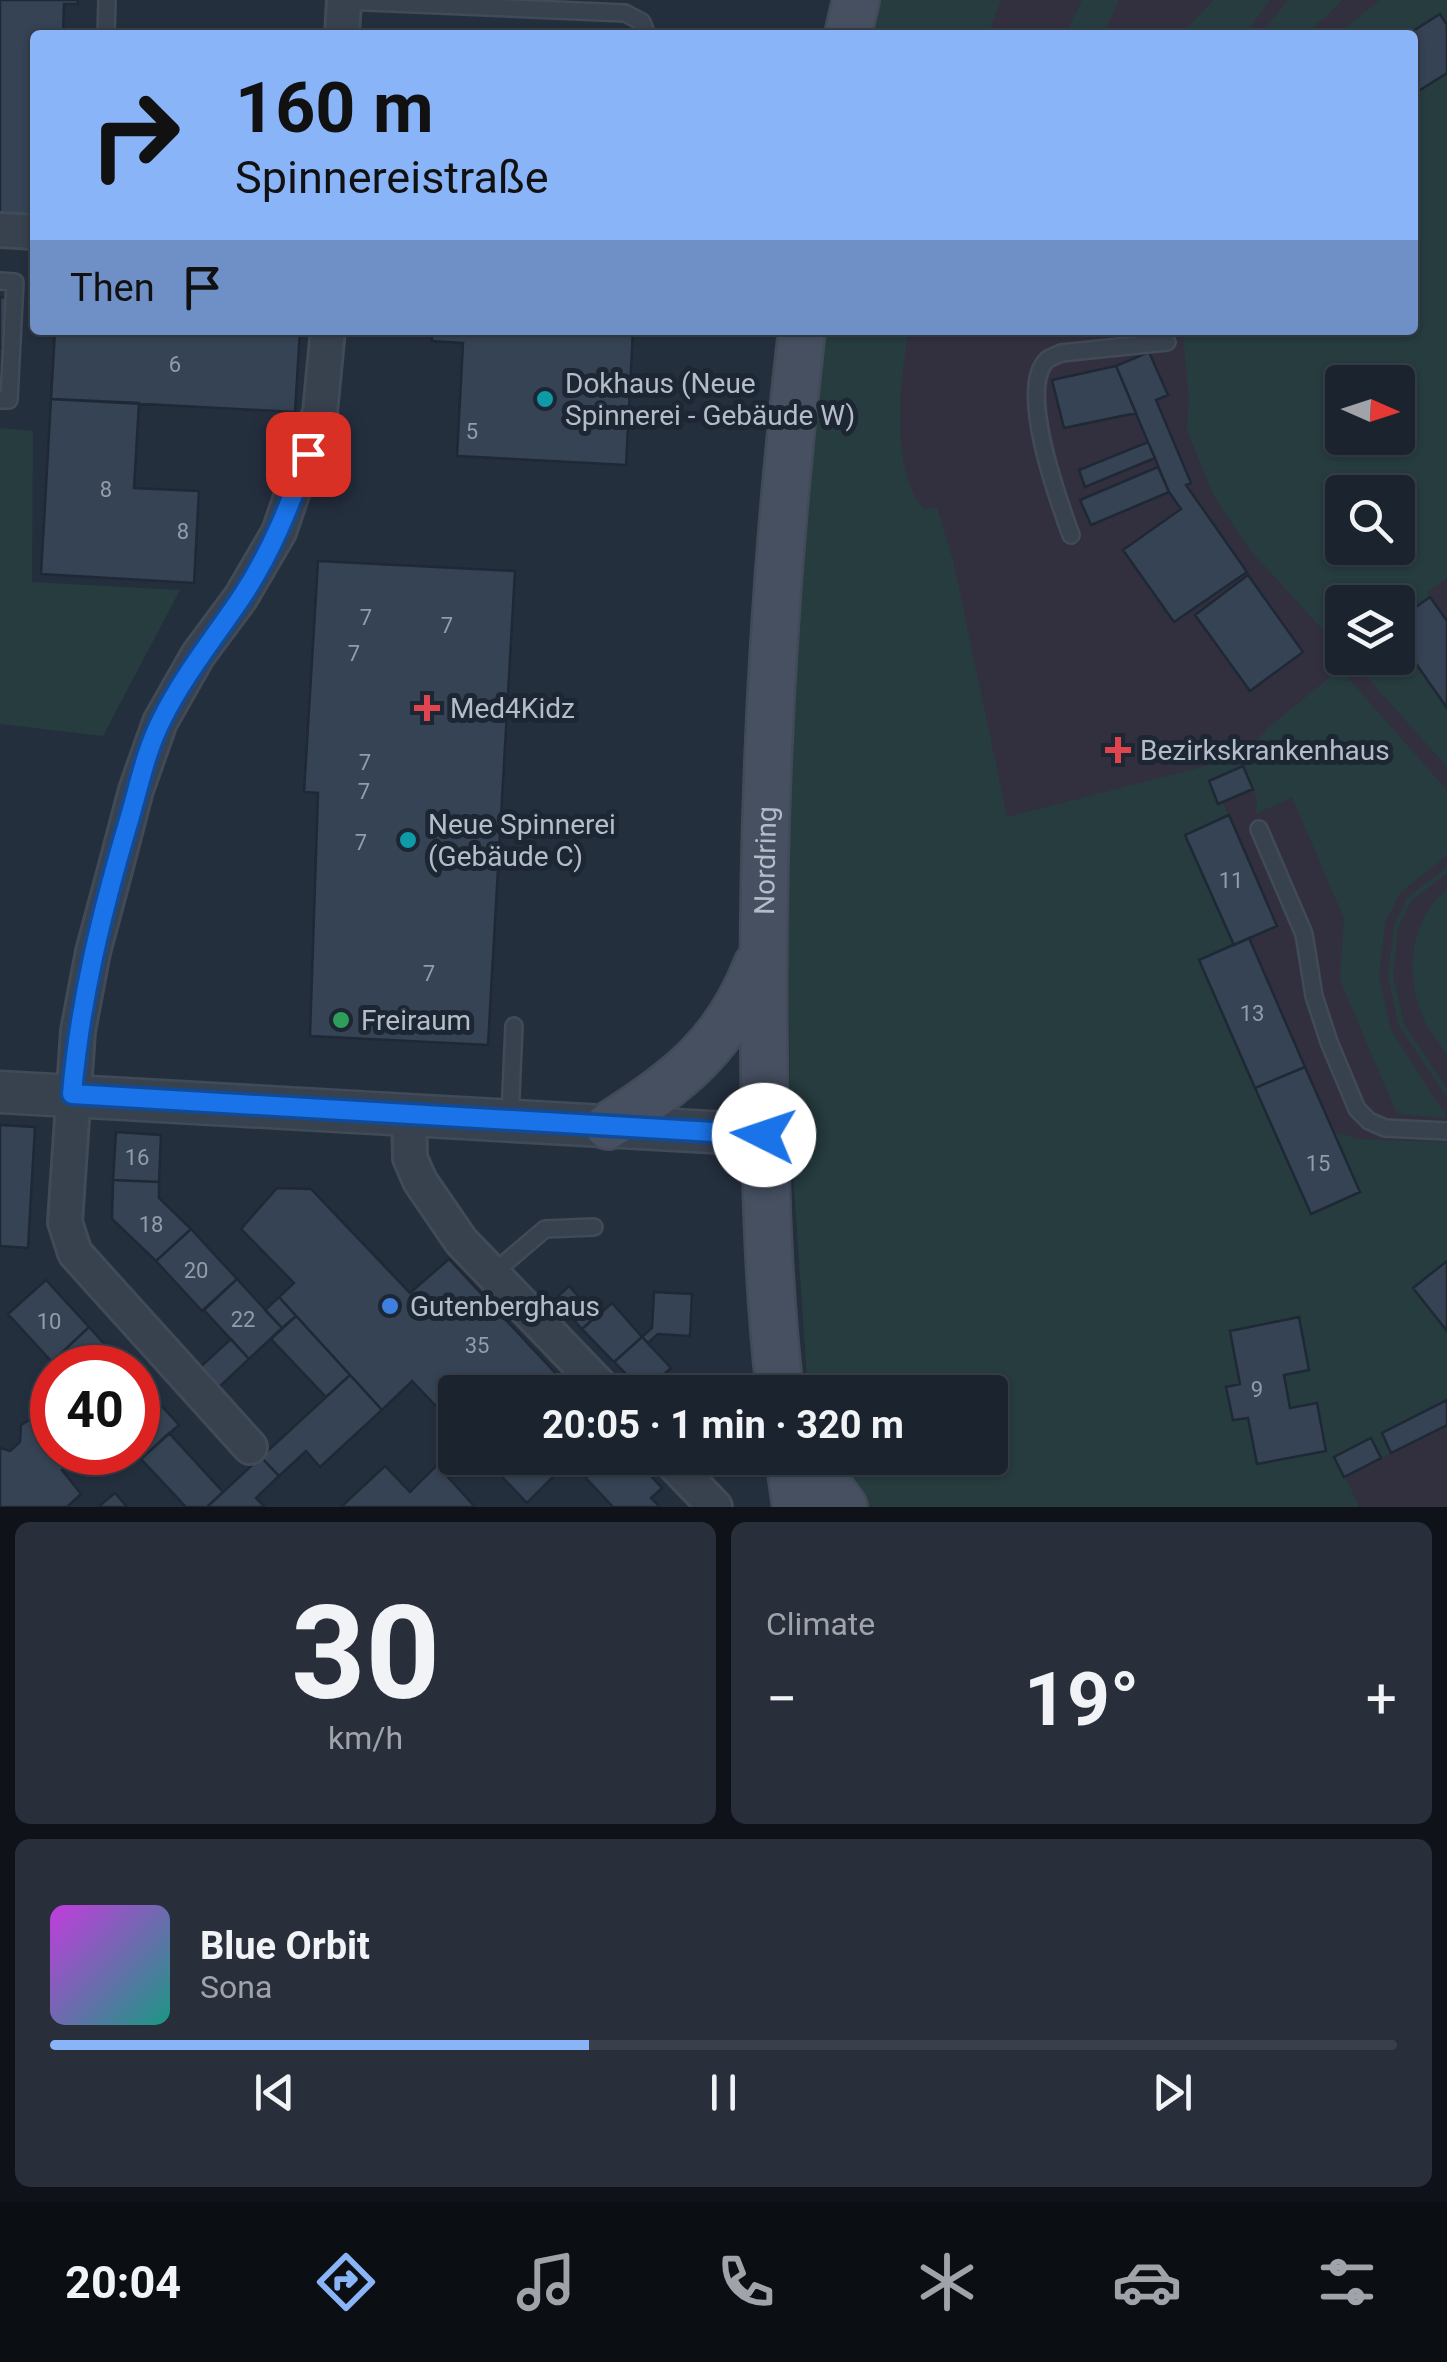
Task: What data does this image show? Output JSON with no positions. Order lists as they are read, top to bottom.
{
  "streets": {
    "main road": ["Nordring"]
  },
  "places": {
    "other": [
      "Dokhaus (Neue Spinnerei - Gebäude W)",
      "Neue Spinnerei (Gebäude C)",
      "Freiraum",
      "Gutenberghaus"
    ],
    "health": ["Med4Kidz", "Bezirkskrankenhaus"]
  },
  "house_numbers": [
    "6",
    "5",
    "8",
    "8",
    "7",
    "7",
    "7",
    "7",
    "7",
    "7",
    "11",
    "7",
    "13",
    "16",
    "15",
    "18",
    "20",
    "22",
    "10",
    "35",
    "9"
  ],
  "north": "right",
  "page": {
    "turn": ["160 m", "Spinnereistraße"],
    "then": "Then",
    "limit": "40",
    "trip": "20:05 · 1 min · 320 m",
    "tile": [
      ["30", "km/h"],
      "Climate"
    ],
    "heat": ["−", "19°", "+"],
    "song": ["Blue Orbit", "Sona"],
    "tabs": "20:04"
  }
}
